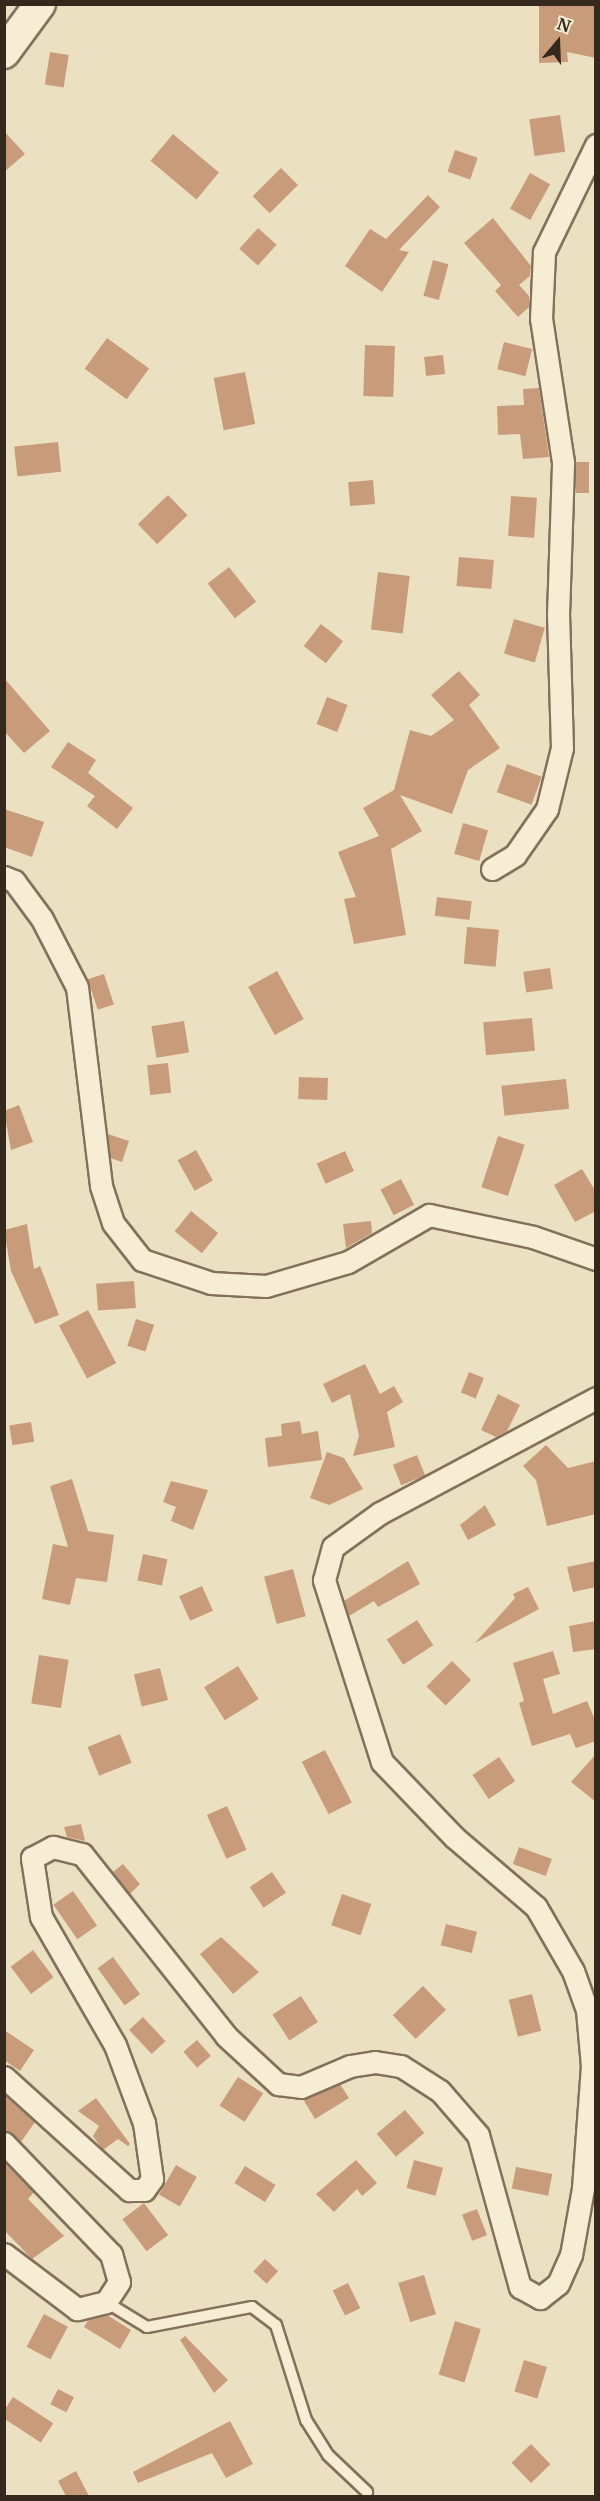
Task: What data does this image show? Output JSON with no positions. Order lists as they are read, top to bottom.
{
  "north": "top"
}
